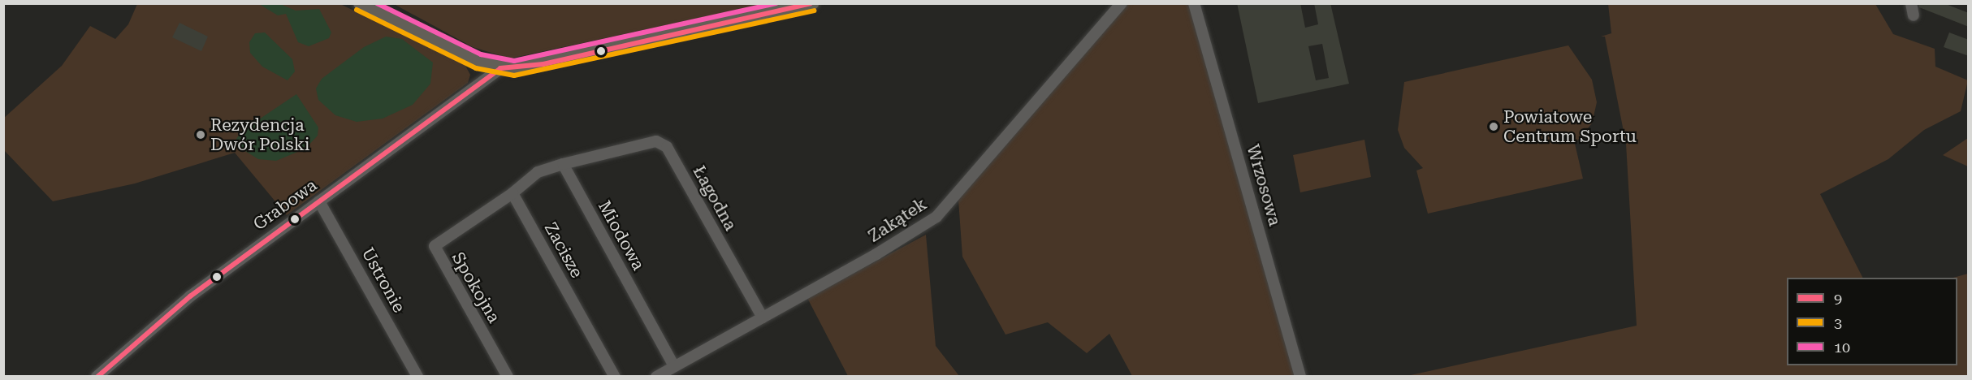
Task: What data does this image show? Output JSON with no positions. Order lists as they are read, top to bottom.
{
  "streets": {
    "street": [
      "Wrzosowa",
      "Łagodna",
      "Grabowa",
      "Zakątek",
      "Miodowa",
      "Zacisze",
      "Ustronie",
      "Spokojna"
    ]
  },
  "crossings": [
    ["Łagodna", "Zakątek"],
    ["Łagodna", "Miodowa"],
    ["Grabowa", "Ustronie"],
    ["Zakątek", "Miodowa"],
    ["Zacisze", "Spokojna"]
  ],
  "places": ["Powiatowe Centrum Sportu", "Rezydencja Dwór Polski"],
  "lines": ["transit line 9", "transit line 10", "transit line 3"],
  "legend": ["9", "3", "10"]
}
